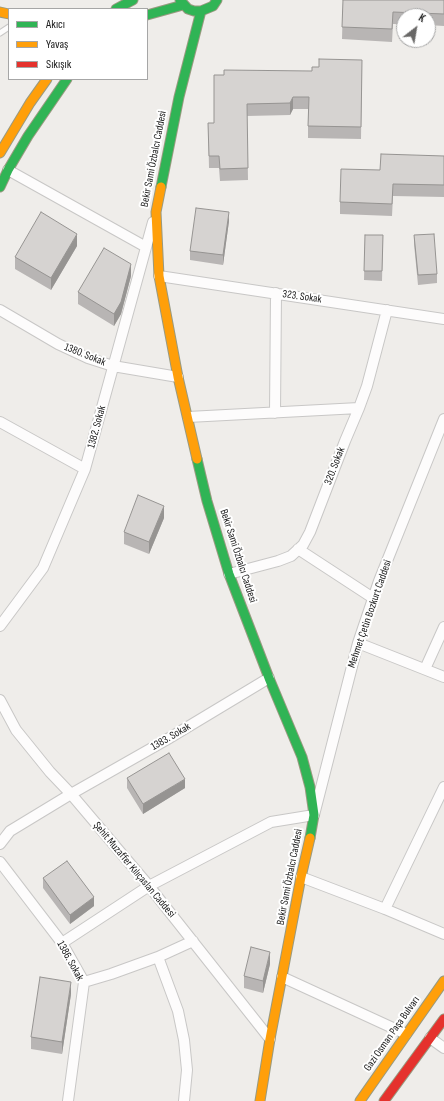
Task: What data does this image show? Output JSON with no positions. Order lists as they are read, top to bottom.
{
  "streets": {
    "street": [
      "Bekir Sami Özbalcı Caddesi",
      "323. Sokak",
      "1380. Sokak",
      "1382. Sokak",
      "320. Sokak",
      "Mehmet Çetin Bozkurt Caddesi",
      "1383. Sokak",
      "Şehit Muzaffer Kılıçaslan Caddesi",
      "1386. Sokak",
      "Gazi Osman Paşa Bulvarı"
    ]
  },
  "crossings": [
    ["Bekir Sami Özbalcı Caddesi", "323. Sokak"],
    ["Bekir Sami Özbalcı Caddesi", "1380. Sokak"],
    ["Bekir Sami Özbalcı Caddesi", "1382. Sokak"],
    ["Bekir Sami Özbalcı Caddesi", "320. Sokak"],
    ["Bekir Sami Özbalcı Caddesi", "Mehmet Çetin Bozkurt Caddesi"],
    ["Bekir Sami Özbalcı Caddesi", "1383. Sokak"],
    ["Bekir Sami Özbalcı Caddesi", "Şehit Muzaffer Kılıçaslan Caddesi"],
    ["323. Sokak", "320. Sokak"],
    ["1380. Sokak", "1382. Sokak"],
    ["1383. Sokak", "Şehit Muzaffer Kılıçaslan Caddesi"]
  ],
  "legend": ["Akıcı", "Yavaş", "Sıkışık"],
  "north": "top right"
}
